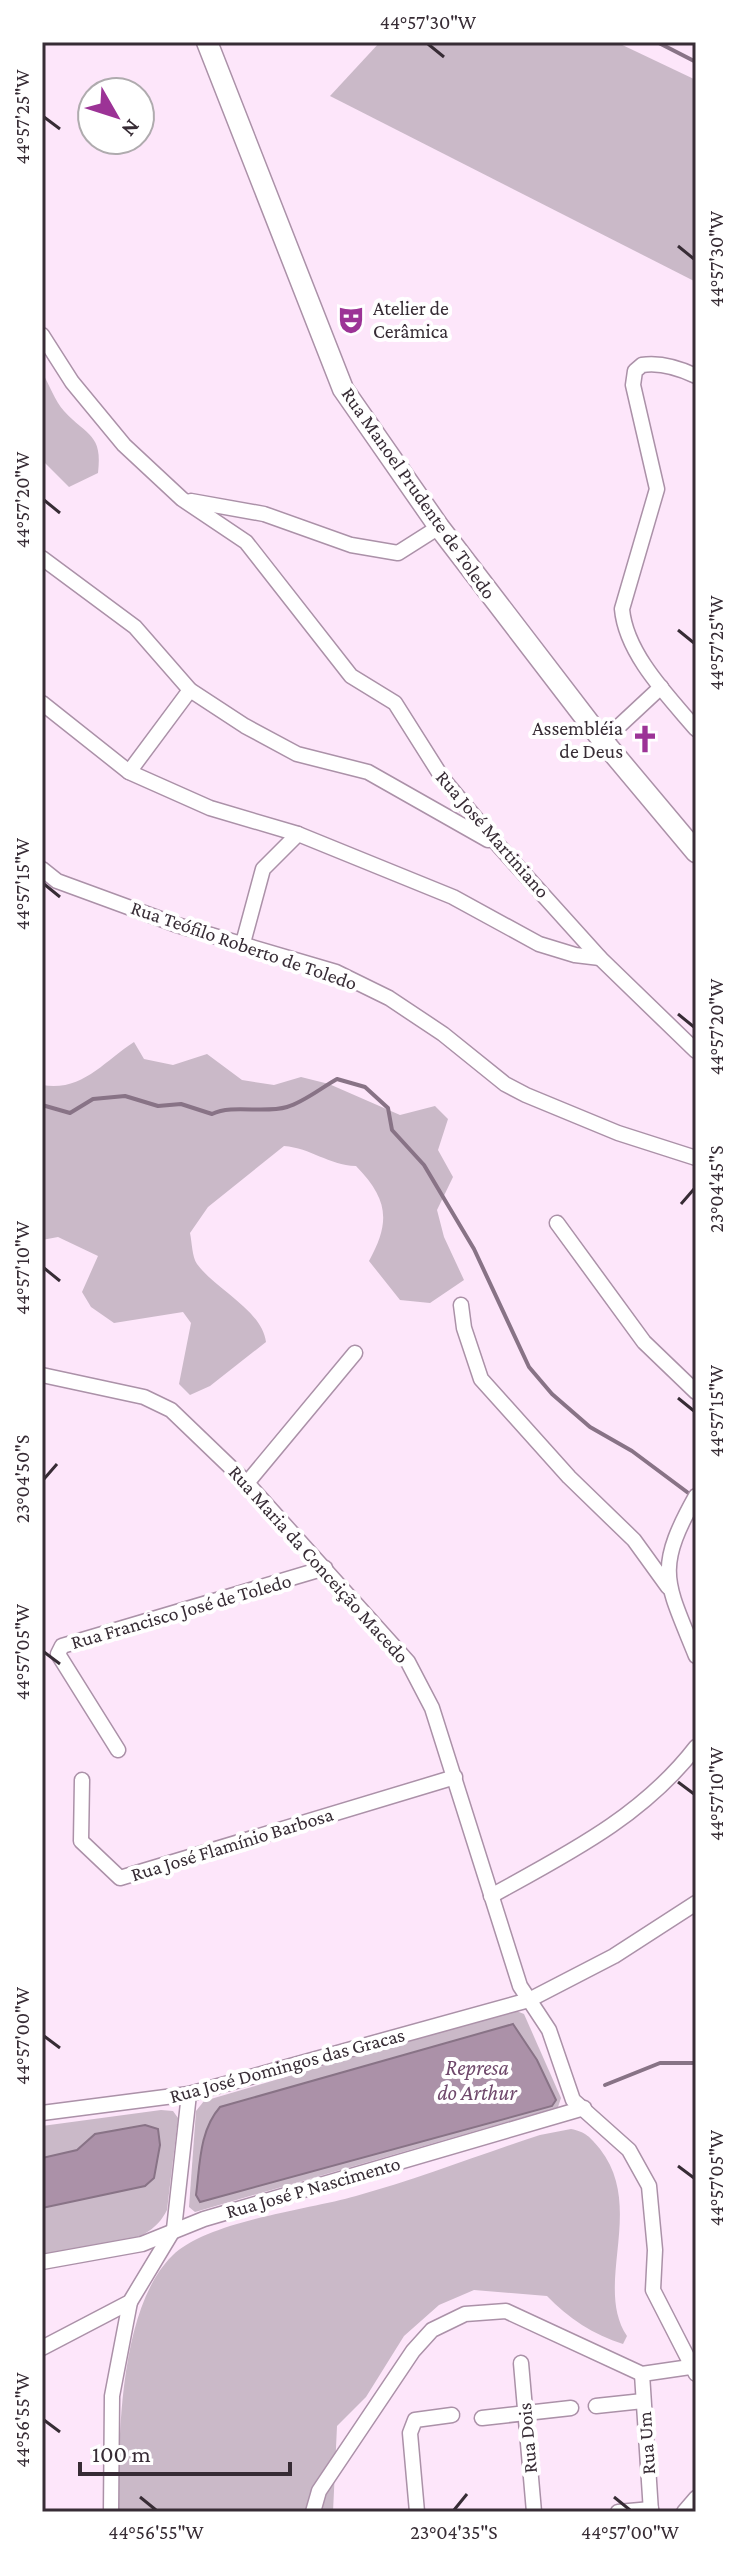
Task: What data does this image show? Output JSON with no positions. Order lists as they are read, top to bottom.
{
  "streets": {
    "street": [
      "Rua Manoel Prudente de Toledo",
      "Rua José Martiniano",
      "Rua Teófilo Roberto de Toledo",
      "Rua Maria da Conceição Macedo",
      "Rua Francisco José de Toledo",
      "Rua José Flamínio Barbosa",
      "Rua José Domingos das Gracas",
      "Rua José P Nascimento",
      "Rua Dois",
      "Rua Um"
    ]
  },
  "crossings": [
    ["Rua Maria da Conceição Macedo", "Rua Francisco José de Toledo"],
    ["Rua Maria da Conceição Macedo", "Rua José Flamínio Barbosa"],
    ["Rua Maria da Conceição Macedo", "Rua José Domingos das Gracas"],
    ["Rua Maria da Conceição Macedo", "Rua José P Nascimento"]
  ],
  "water": ["Represa do Arthur"],
  "places": {
    "theatre": ["Atelier de Cerâmica"],
    "church": ["Assembléia de Deus"]
  },
  "scale_bar": "100 m",
  "north": "bottom right",
  "coordinates": [
    "44°57'30\"W",
    "44°57'25\"W",
    "44°57'20\"W",
    "44°57'15\"W",
    "23°04'45\"S",
    "44°57'10\"W",
    "23°04'50\"S",
    "44°57'05\"W",
    "44°57'00\"W",
    "44°56'55\"W",
    "23°04'35\"S"
  ]
}
